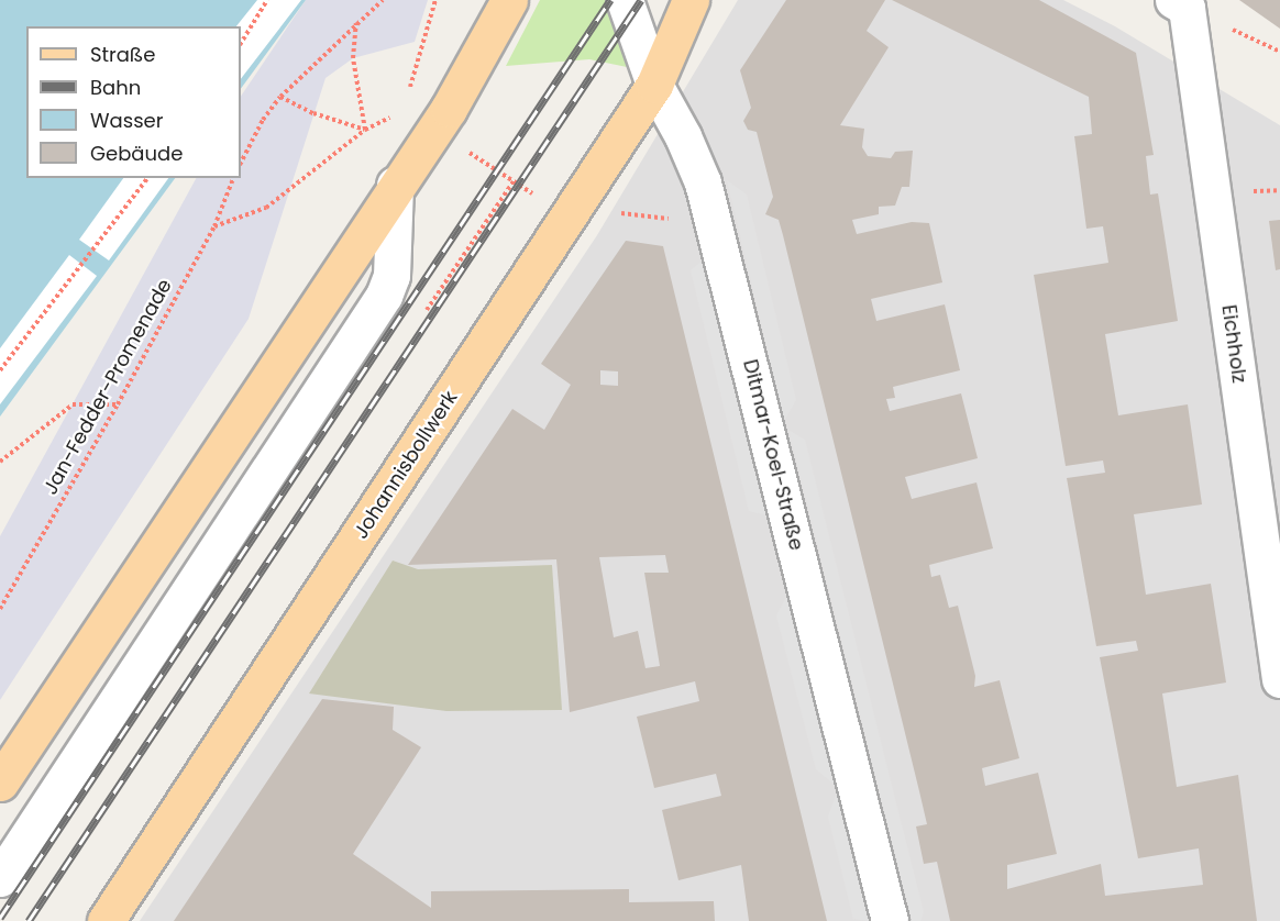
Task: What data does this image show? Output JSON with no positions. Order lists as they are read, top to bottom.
{
  "streets": {
    "main road": ["Johannisbollwerk"],
    "street": ["Eichholz", "Ditmar-Koel-Straße"],
    "path": ["Jan-Fedder-Promenade"]
  },
  "crossings": [
    ["Ditmar-Koel-Straße", "Johannisbollwerk"]
  ],
  "legend": [
    "Straße",
    "Bahn",
    "Wasser",
    "Gebäude"
  ]
}
